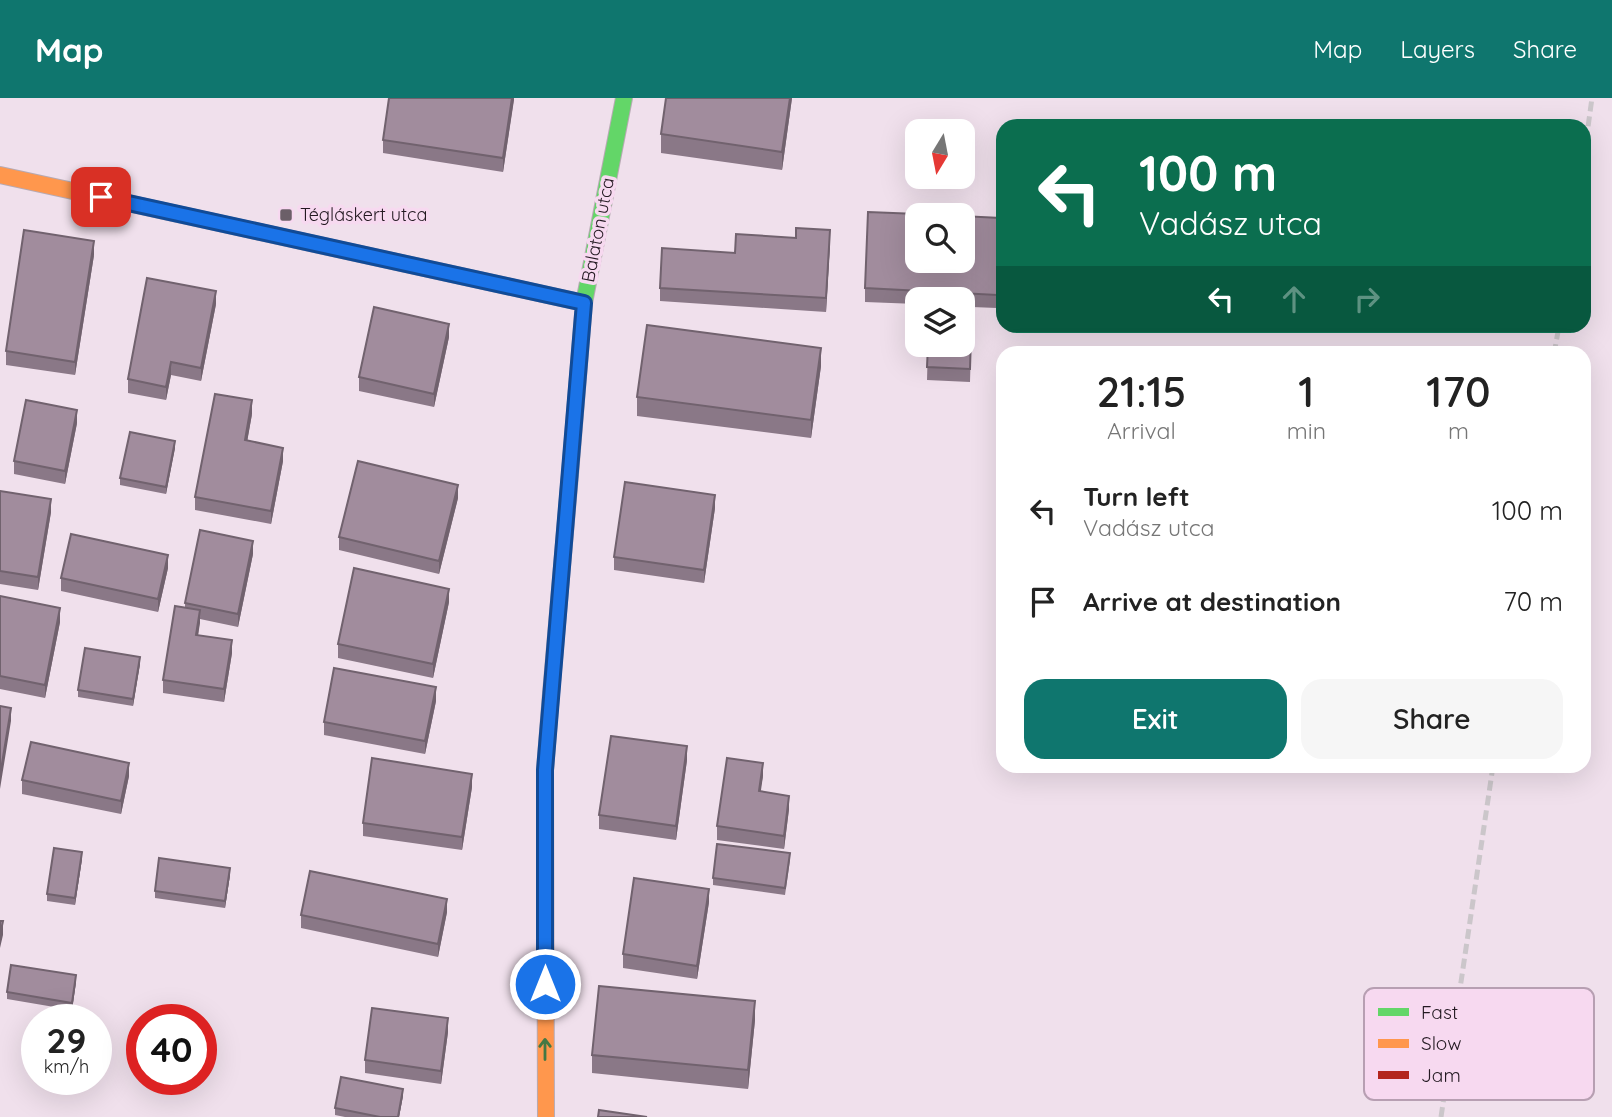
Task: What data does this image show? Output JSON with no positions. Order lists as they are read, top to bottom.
{
  "streets": {
    "street": ["Balaton utca"]
  },
  "one_way": ["Balaton utca"],
  "places": {
    "transit": ["Tégláskert utca"]
  },
  "legend": ["Fast", "Slow", "Jam"],
  "north": "bottom",
  "page": {
    "header": "Map",
    "nav": ["Map", "Layers", "Share"],
    "turn": ["100 m", "Vadász utca"],
    "eta": [
      "21:15",
      "Arrival",
      "1",
      "min",
      "170",
      "m"
    ],
    "list": [
      {
        "name": "Turn left",
        "note": "Vadász utca",
        "value": "100 m"
      },
      {
        "name": "Arrive at destination",
        "value": "70 m"
      }
    ],
    "buttons": ["Exit", "Share"],
    "speed": "29 km/h",
    "limit": "40"
  }
}
